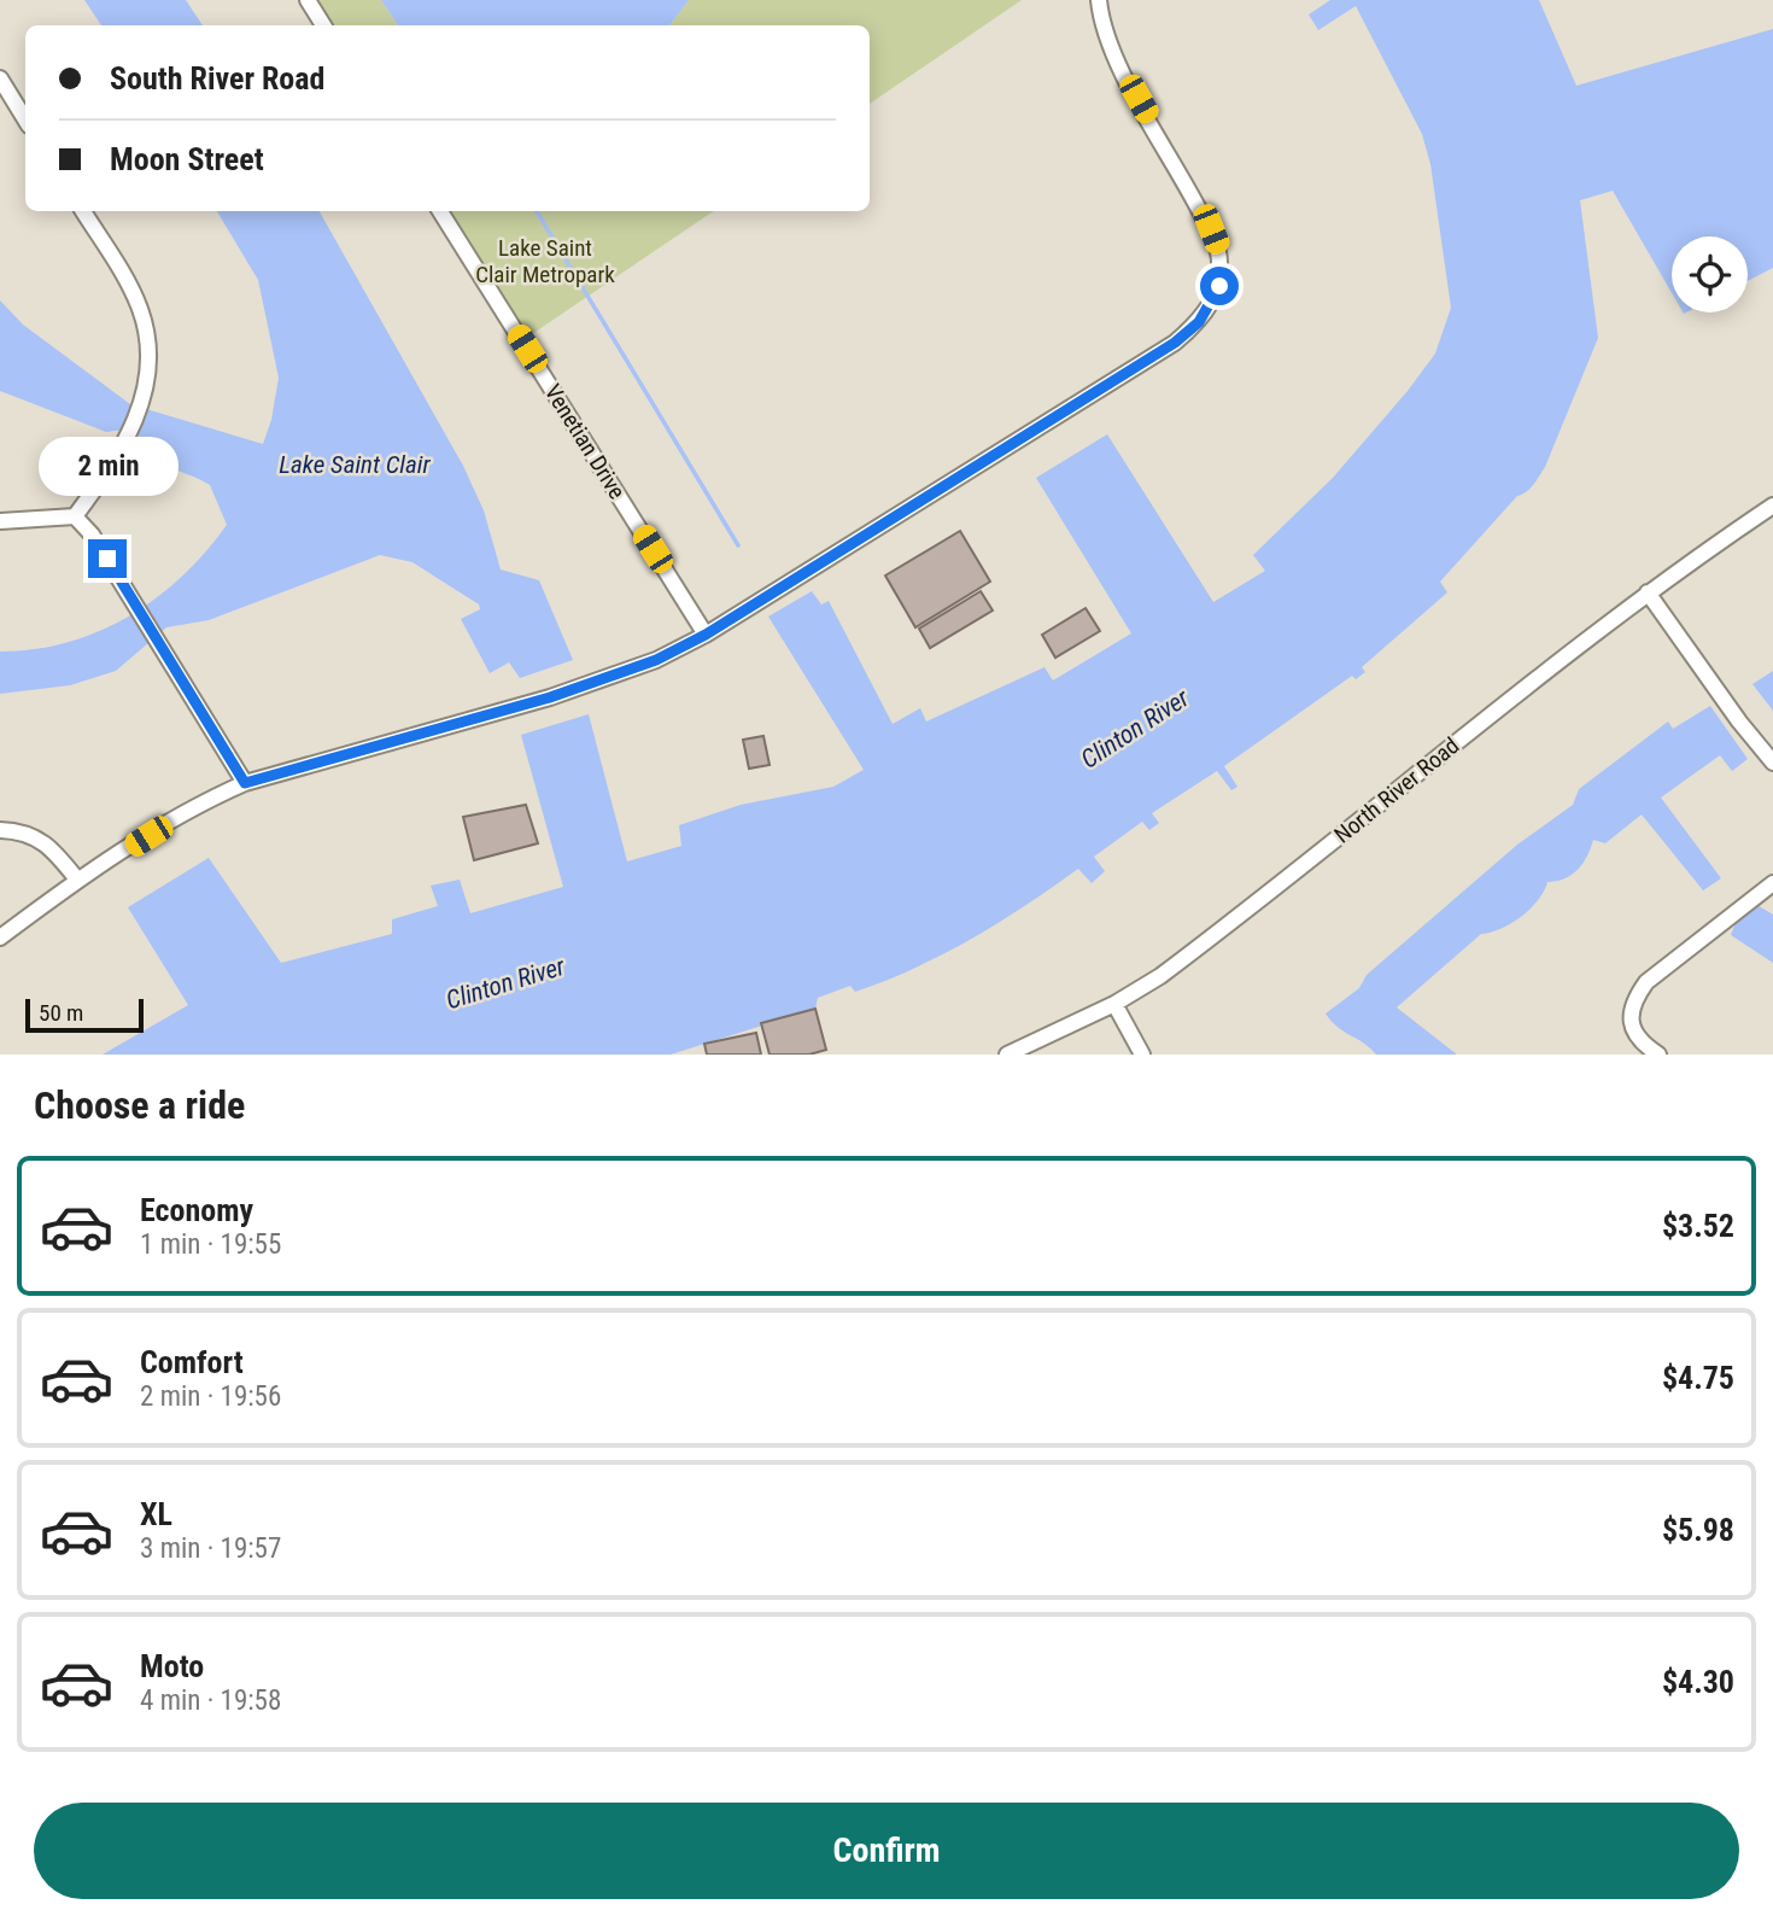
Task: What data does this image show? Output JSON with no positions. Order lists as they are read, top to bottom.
{
  "streets": {
    "street": ["Venetian Drive", "North River Road"]
  },
  "water": ["Lake Saint Clair", "Clinton River"],
  "parks": ["Lake Saint Clair Metropark"],
  "scale_bar": "50 m",
  "page": {
    "banner": ["South River Road", "Moon Street"],
    "bubble": "2 min",
    "scale": "50 m",
    "heading": "Choose a ride",
    "list": [
      {
        "name": "Economy",
        "note": "1 min · 19:55",
        "value": "$3.52"
      },
      {
        "name": "Comfort",
        "note": "2 min · 19:56",
        "value": "$4.75"
      },
      {
        "name": "XL",
        "note": "3 min · 19:57",
        "value": "$5.98"
      },
      {
        "name": "Moto",
        "note": "4 min · 19:58",
        "value": "$4.30"
      }
    ],
    "buttons": "Confirm"
  }
}
